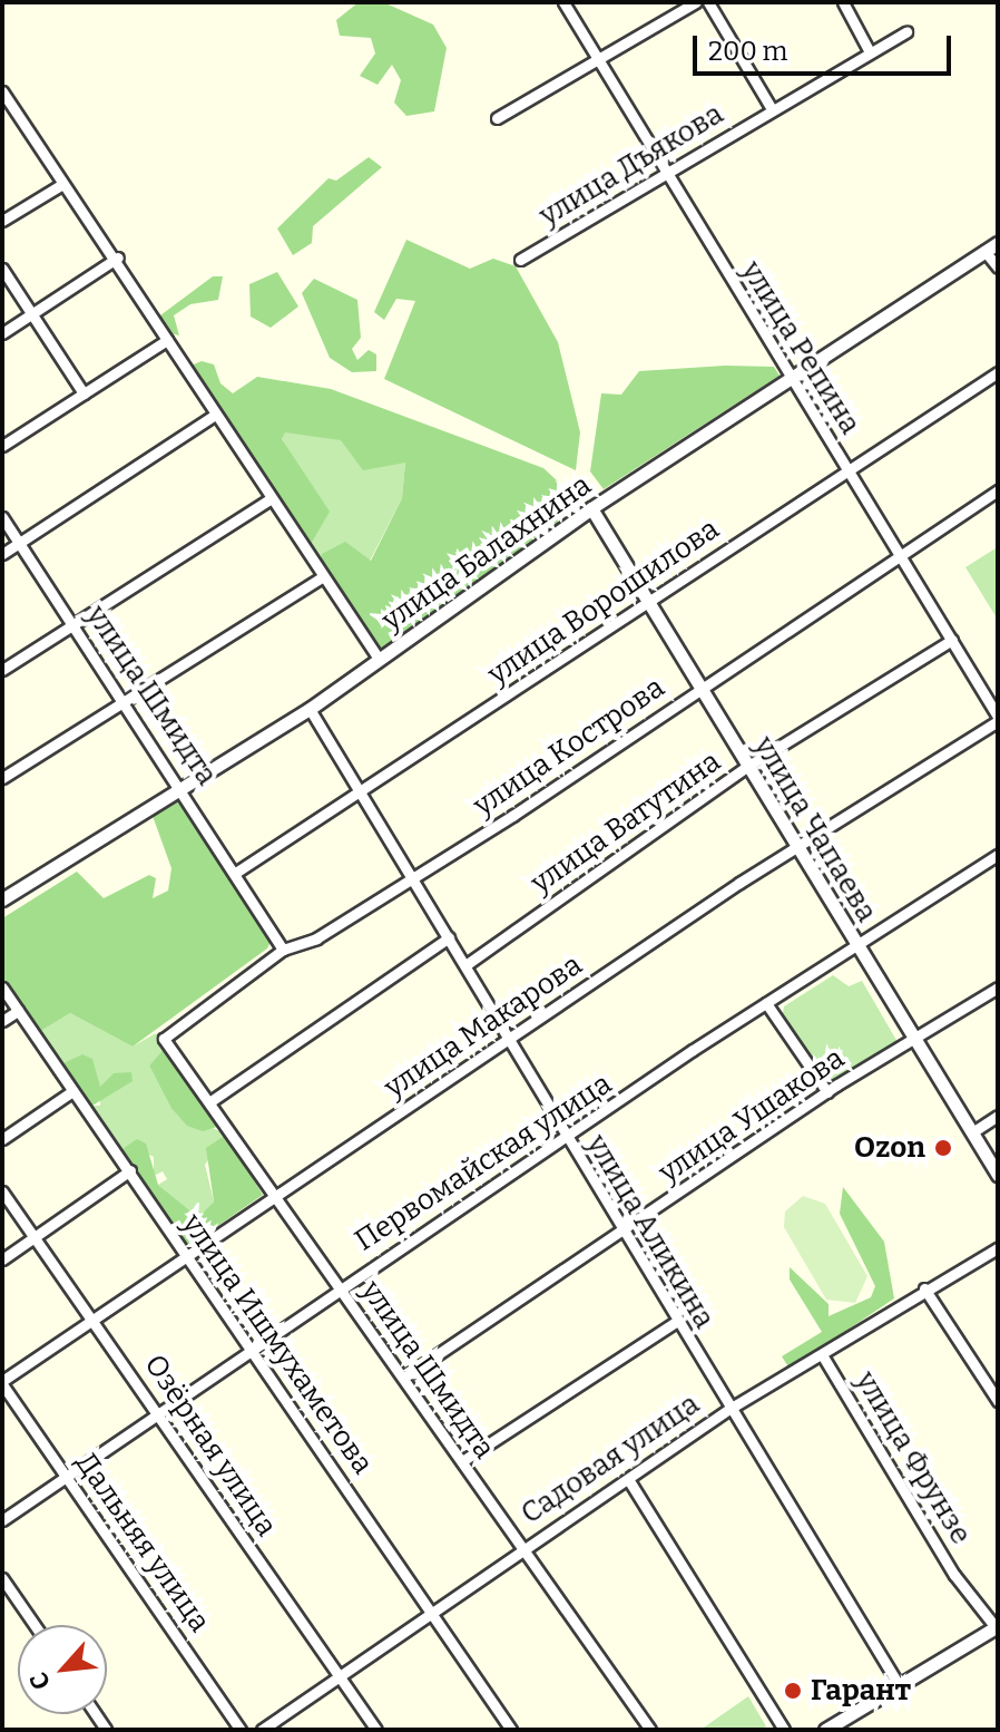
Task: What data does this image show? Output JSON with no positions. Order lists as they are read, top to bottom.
{
  "streets": {
    "street": [
      "улица Дъякова",
      "улица Репина",
      "улица Балахнина",
      "улица Ворошилова",
      "улица Шмидта",
      "улица Кострова",
      "улица Ватутина",
      "улица Чапаева",
      "улица Макарова",
      "улица Ушакова",
      "Первомайская улица",
      "улица Аликина",
      "улица Ишмухаметова",
      "Озёрная улица",
      "улица Фрунзе",
      "Садовая улица",
      "Дальняя улица"
    ]
  },
  "crossings": [
    ["улица Дъякова", "улица Репина"],
    ["улица Репина", "улица Балахнина"],
    ["улица Репина", "улица Ворошилова"],
    ["улица Репина", "улица Кострова"],
    ["улица Репина", "улица Ватутина"],
    ["улица Репина", "улица Макарова"],
    ["улица Балахнина", "улица Шмидта"],
    ["улица Балахнина", "улица Чапаева"],
    ["улица Балахнина", "улица Аликина"],
    ["улица Ворошилова", "улица Шмидта"],
    ["улица Ворошилова", "улица Чапаева"],
    ["улица Ворошилова", "улица Аликина"],
    ["улица Шмидта", "улица Кострова"],
    ["улица Шмидта", "улица Макарова"],
    ["улица Шмидта", "улица Ушакова"],
    ["улица Шмидта", "Первомайская улица"],
    ["улица Шмидта", "Садовая улица"],
    ["улица Кострова", "улица Чапаева"],
    ["улица Кострова", "улица Аликина"],
    ["улица Ватутина", "улица Чапаева"],
    ["улица Ватутина", "улица Аликина"],
    ["улица Чапаева", "улица Макарова"],
    ["улица Чапаева", "улица Ушакова"],
    ["улица Чапаева", "Первомайская улица"],
    ["улица Макарова", "улица Аликина"],
    ["улица Макарова", "улица Ишмухаметова"],
    ["улица Макарова", "Озёрная улица"],
    ["улица Макарова", "Дальняя улица"],
    ["улица Ушакова", "улица Аликина"],
    ["Первомайская улица", "улица Аликина"],
    ["Первомайская улица", "улица Ишмухаметова"],
    ["Первомайская улица", "Озёрная улица"],
    ["Первомайская улица", "Дальняя улица"],
    ["улица Аликина", "Садовая улица"],
    ["улица Ишмухаметова", "Садовая улица"],
    ["Озёрная улица", "Садовая улица"],
    ["улица Фрунзе", "Садовая улица"]
  ],
  "places": ["Ozon", "Гарант"],
  "scale_bar": "200 m",
  "north": "bottom left"
}
